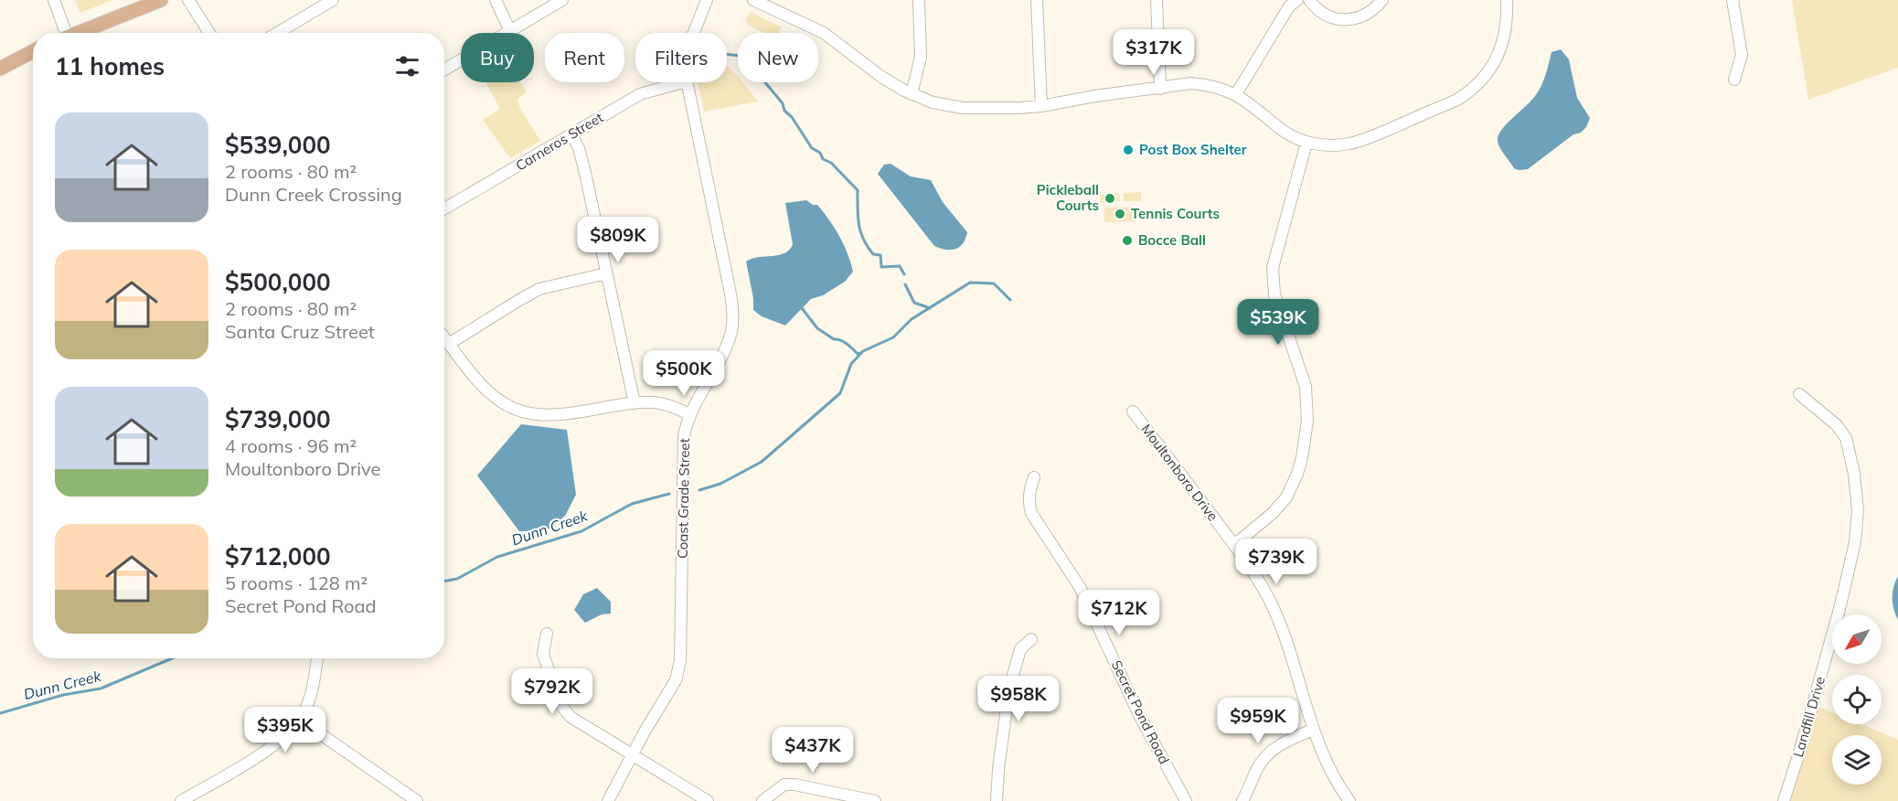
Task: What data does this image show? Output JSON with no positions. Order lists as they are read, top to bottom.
{
  "streets": {
    "street": [
      "Carneros Street",
      "Moultonboro Drive",
      "Coast Grade Street",
      "Secret Pond Road",
      "Landfill Drive"
    ]
  },
  "water": ["Dunn Creek"],
  "places": [
    "Post Box Shelter",
    "Pickleball Courts",
    "Tennis Courts",
    "Bocce Ball"
  ],
  "north": "bottom left",
  "page": {
    "price": [
      "$317K",
      "$809K",
      "$539K",
      "$500K",
      "$739K",
      "$712K",
      "$792K",
      "$958K",
      "$959K",
      "$395K",
      "$437K"
    ],
    "chip": [
      "Buy",
      "Rent",
      "Filters",
      "New"
    ],
    "heading": "11 homes",
    "list": [
      {
        "name": "$539,000",
        "note": "2 rooms · 80 m² · Dunn Creek Crossing"
      },
      {
        "name": "$500,000",
        "note": "2 rooms · 80 m² · Santa Cruz Street"
      },
      {
        "name": "$739,000",
        "note": "4 rooms · 96 m² · Moultonboro Drive"
      },
      {
        "name": "$712,000",
        "note": "5 rooms · 128 m² · Secret Pond Road"
      }
    ]
  }
}
